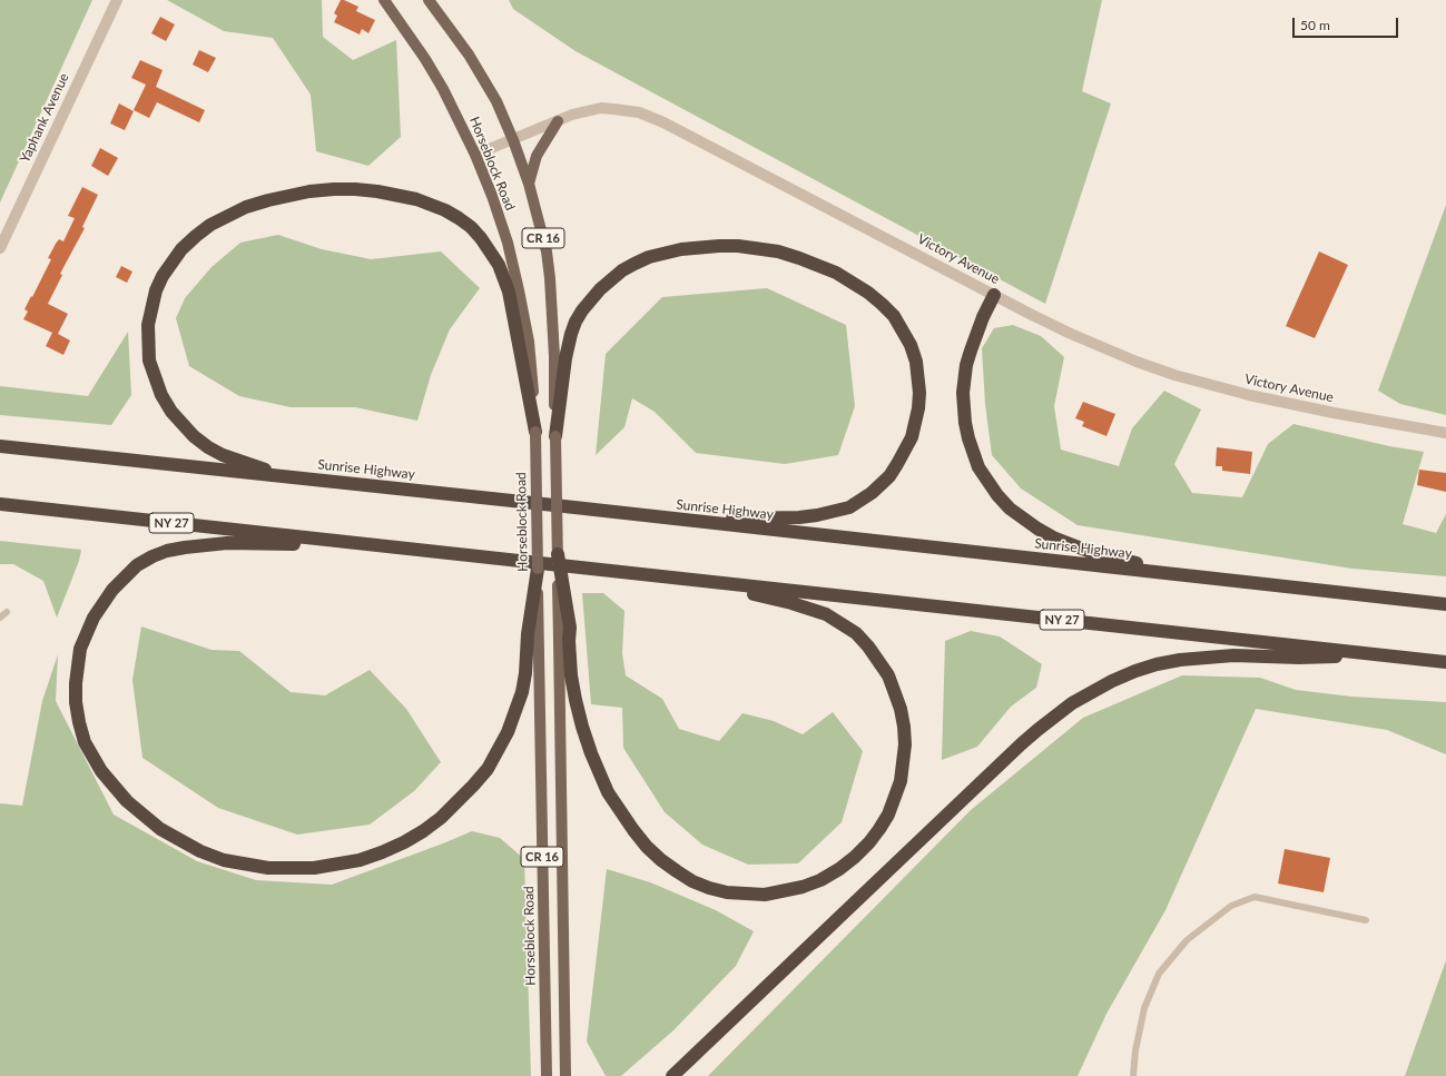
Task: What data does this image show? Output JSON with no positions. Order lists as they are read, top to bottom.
{
  "streets": {
    "highway": ["Sunrise Highway", "NY 27"],
    "main road": ["Horseblock Road", "CR 16"],
    "street": ["Yaphank Avenue", "Victory Avenue"]
  },
  "crossings": [
    ["Horseblock Road", "Victory Avenue"]
  ],
  "scale_bar": "50 m"
}
